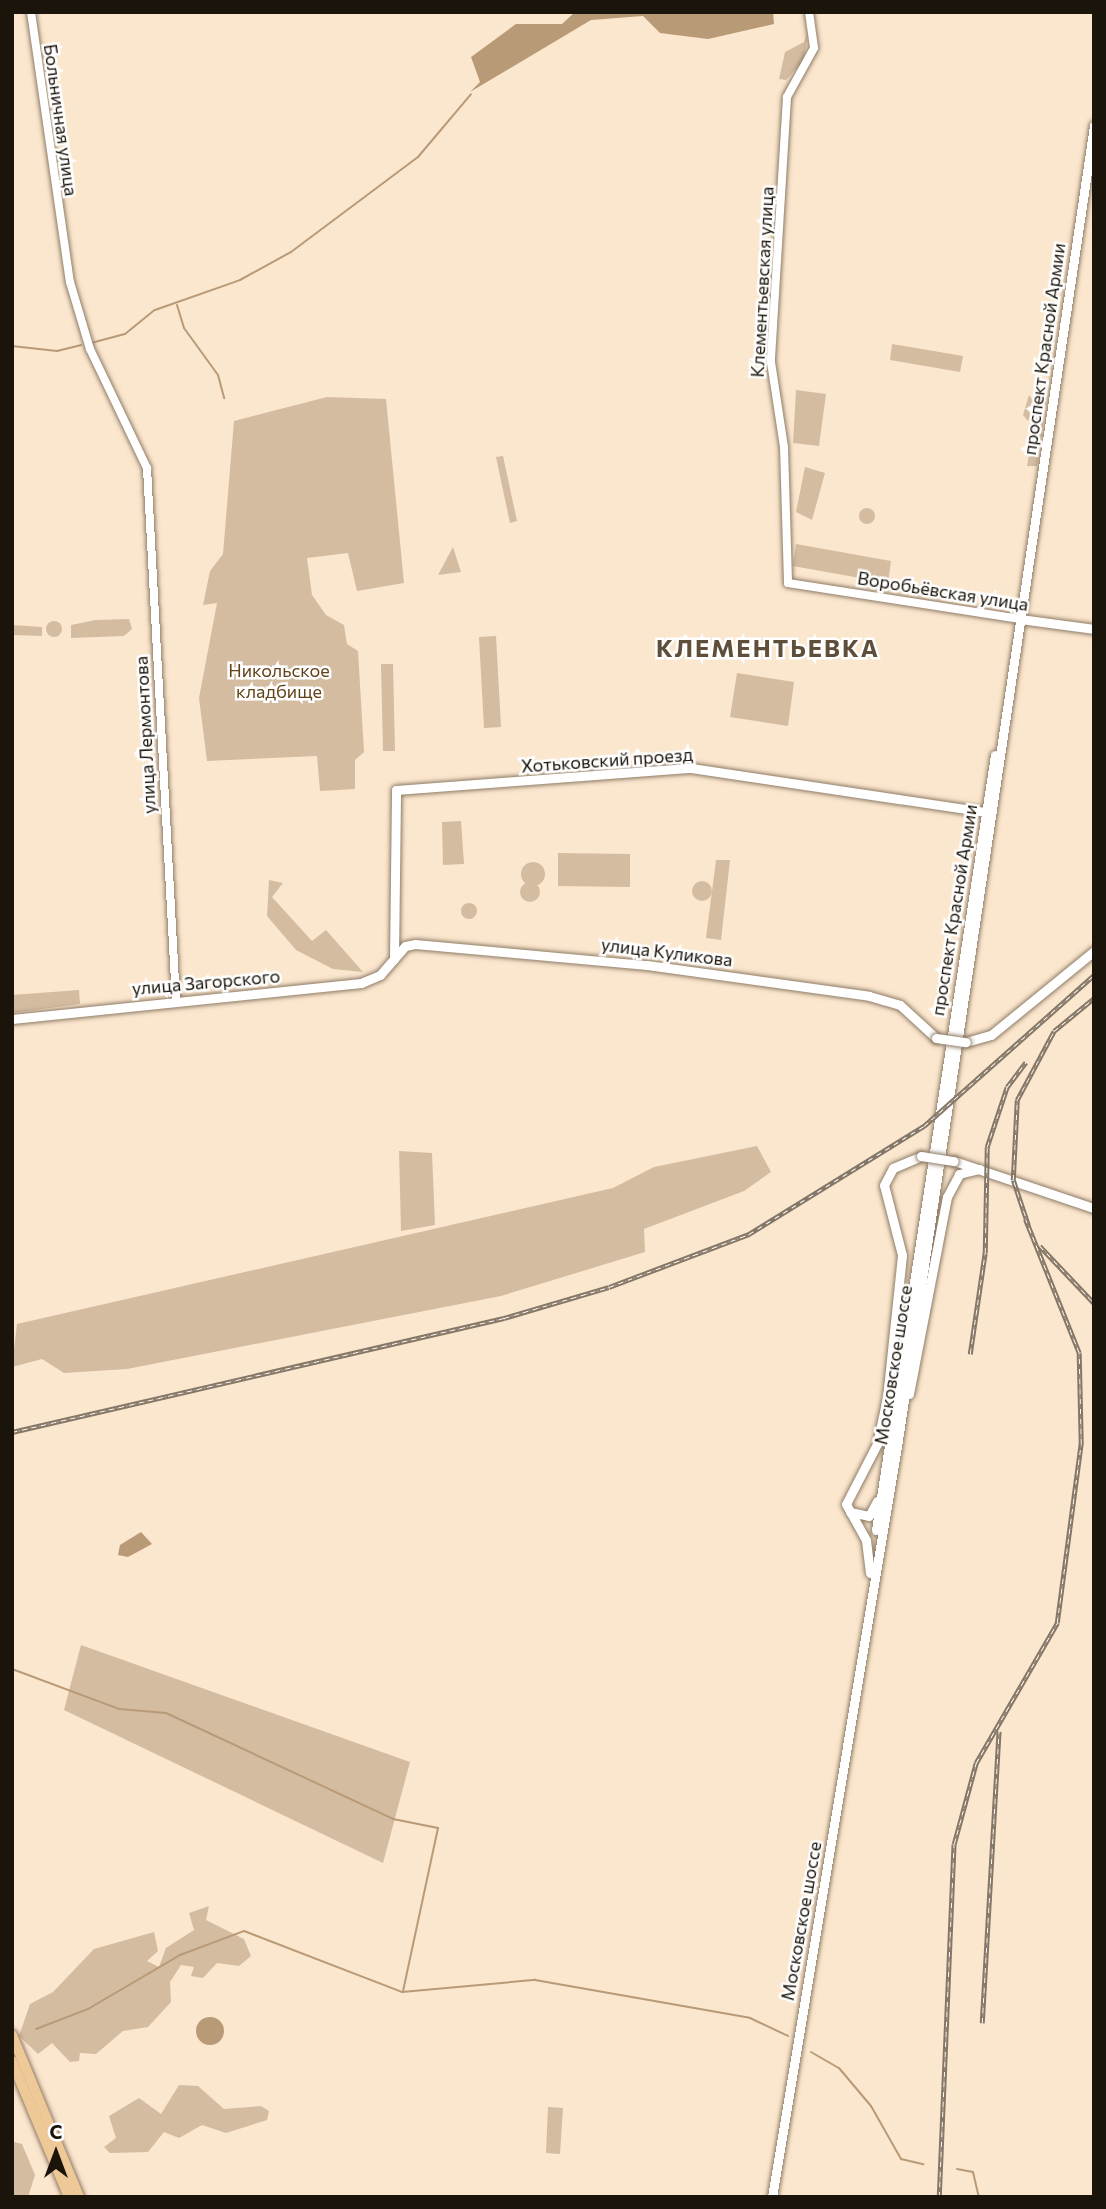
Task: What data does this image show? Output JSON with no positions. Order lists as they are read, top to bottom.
{
  "streets": {
    "main road": [
      "проспект Красной Армии",
      "Воробьёвская улица",
      "Хотьковский проезд",
      "улица Куликова",
      "улица Загорского",
      "Московское шоссе"
    ],
    "street": ["Больничная улица", "Клементьевская улица", "улица Лермонтова"]
  },
  "crossings": [
    ["Больничная улица", "улица Лермонтова"],
    ["Клементьевская улица", "Воробьёвская улица"],
    ["проспект Красной Армии", "Воробьёвская улица"],
    ["проспект Красной Армии", "Хотьковский проезд"],
    ["проспект Красной Армии", "Московское шоссе"],
    ["улица Лермонтова", "улица Загорского"],
    ["Хотьковский проезд", "улица Куликова"],
    ["Хотьковский проезд", "улица Загорского"],
    ["улица Куликова", "улица Загорского"]
  ],
  "districts": ["КЛЕМЕНТЬЕВКА"],
  "parks": ["Никольское кладбище"],
  "north": "top"
}
